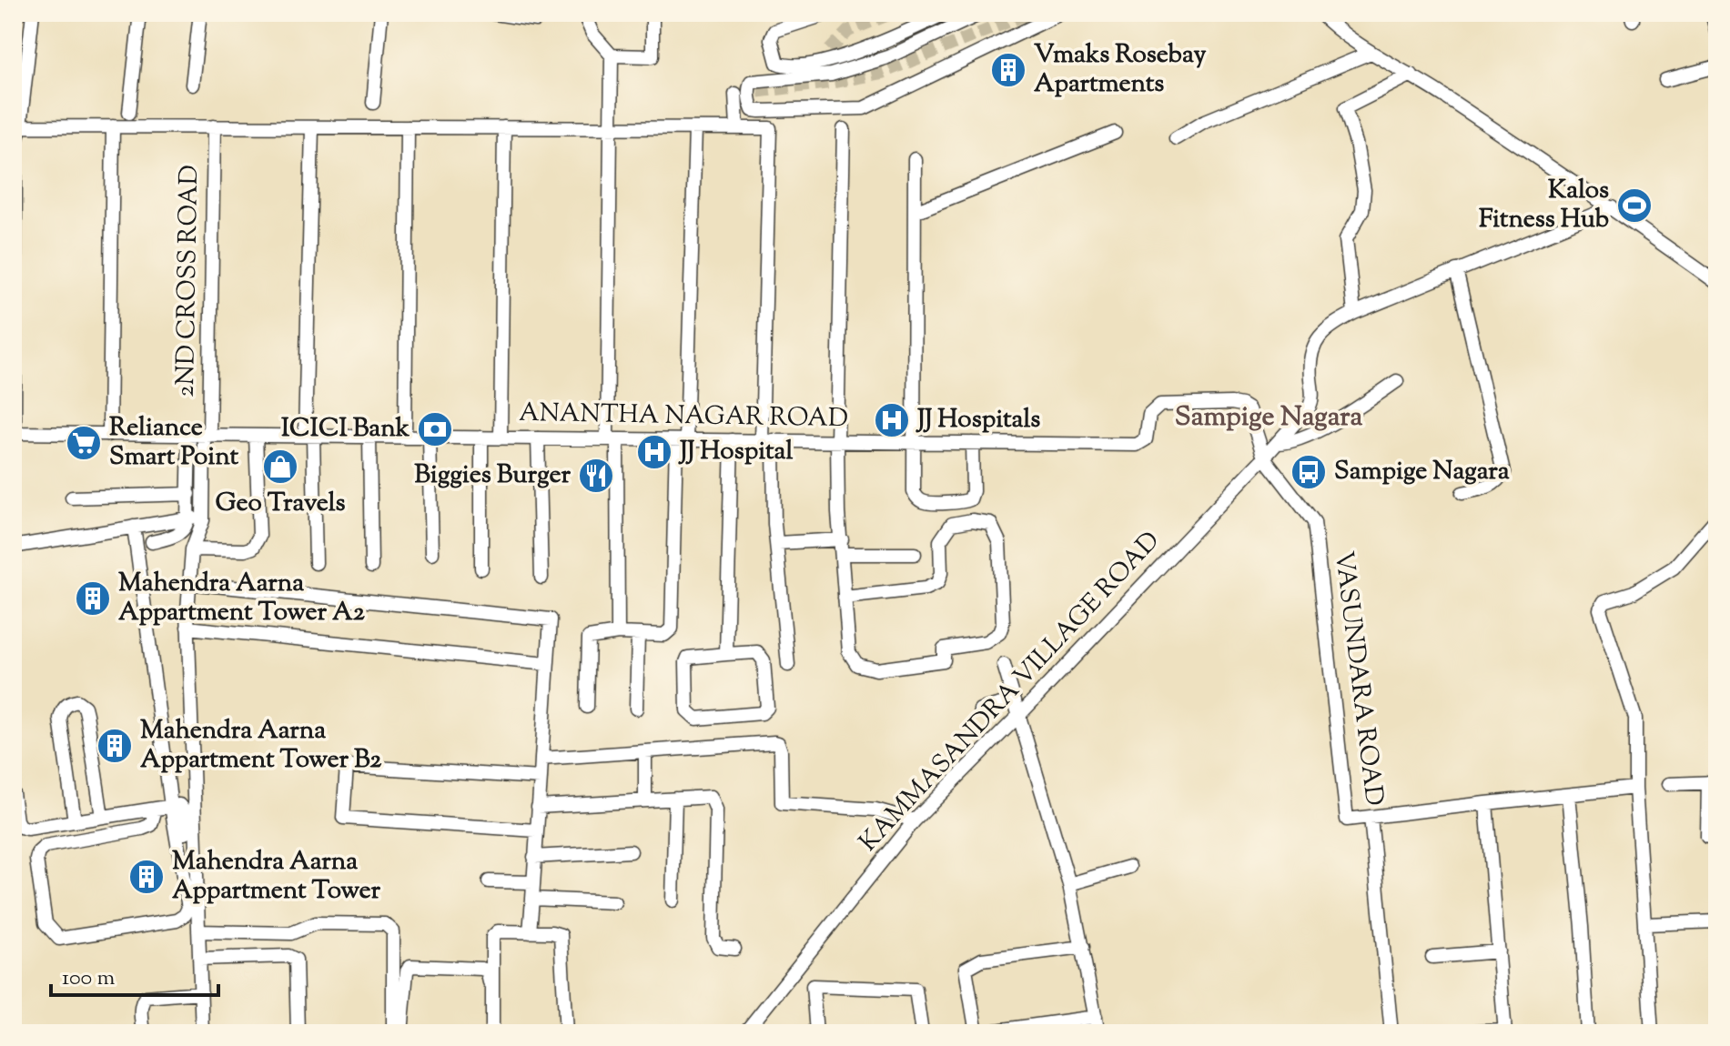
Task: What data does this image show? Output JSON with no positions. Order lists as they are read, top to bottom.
{
  "streets": {
    "street": [
      "2ND CROSS ROAD",
      "ANANTHA NAGAR ROAD",
      "VASUNDARA ROAD",
      "KAMMASANDRA VILLAGE ROAD"
    ]
  },
  "crossings": [
    ["2ND CROSS ROAD", "ANANTHA NAGAR ROAD"],
    ["ANANTHA NAGAR ROAD", "VASUNDARA ROAD"],
    ["ANANTHA NAGAR ROAD", "KAMMASANDRA VILLAGE ROAD"],
    ["VASUNDARA ROAD", "KAMMASANDRA VILLAGE ROAD"]
  ],
  "districts": ["Sampige Nagara"],
  "places": {
    "building": [
      "Vmaks Rosebay Apartments",
      "Mahendra Aarna Appartment Tower A2",
      "Mahendra Aarna Appartment Tower B2",
      "Mahendra Aarna Appartment Tower"
    ],
    "sports": ["Kalos Fitness Hub"],
    "hospital": ["JJ Hospitals", "JJ Hospital"],
    "bank": ["ICICI Bank"],
    "supermarket": ["Reliance Smart Point"],
    "shop": ["Geo Travels"],
    "bus stop": ["Sampige Nagara"],
    "restaurant": ["Biggies Burger"]
  },
  "scale_bar": "100 m"
}
